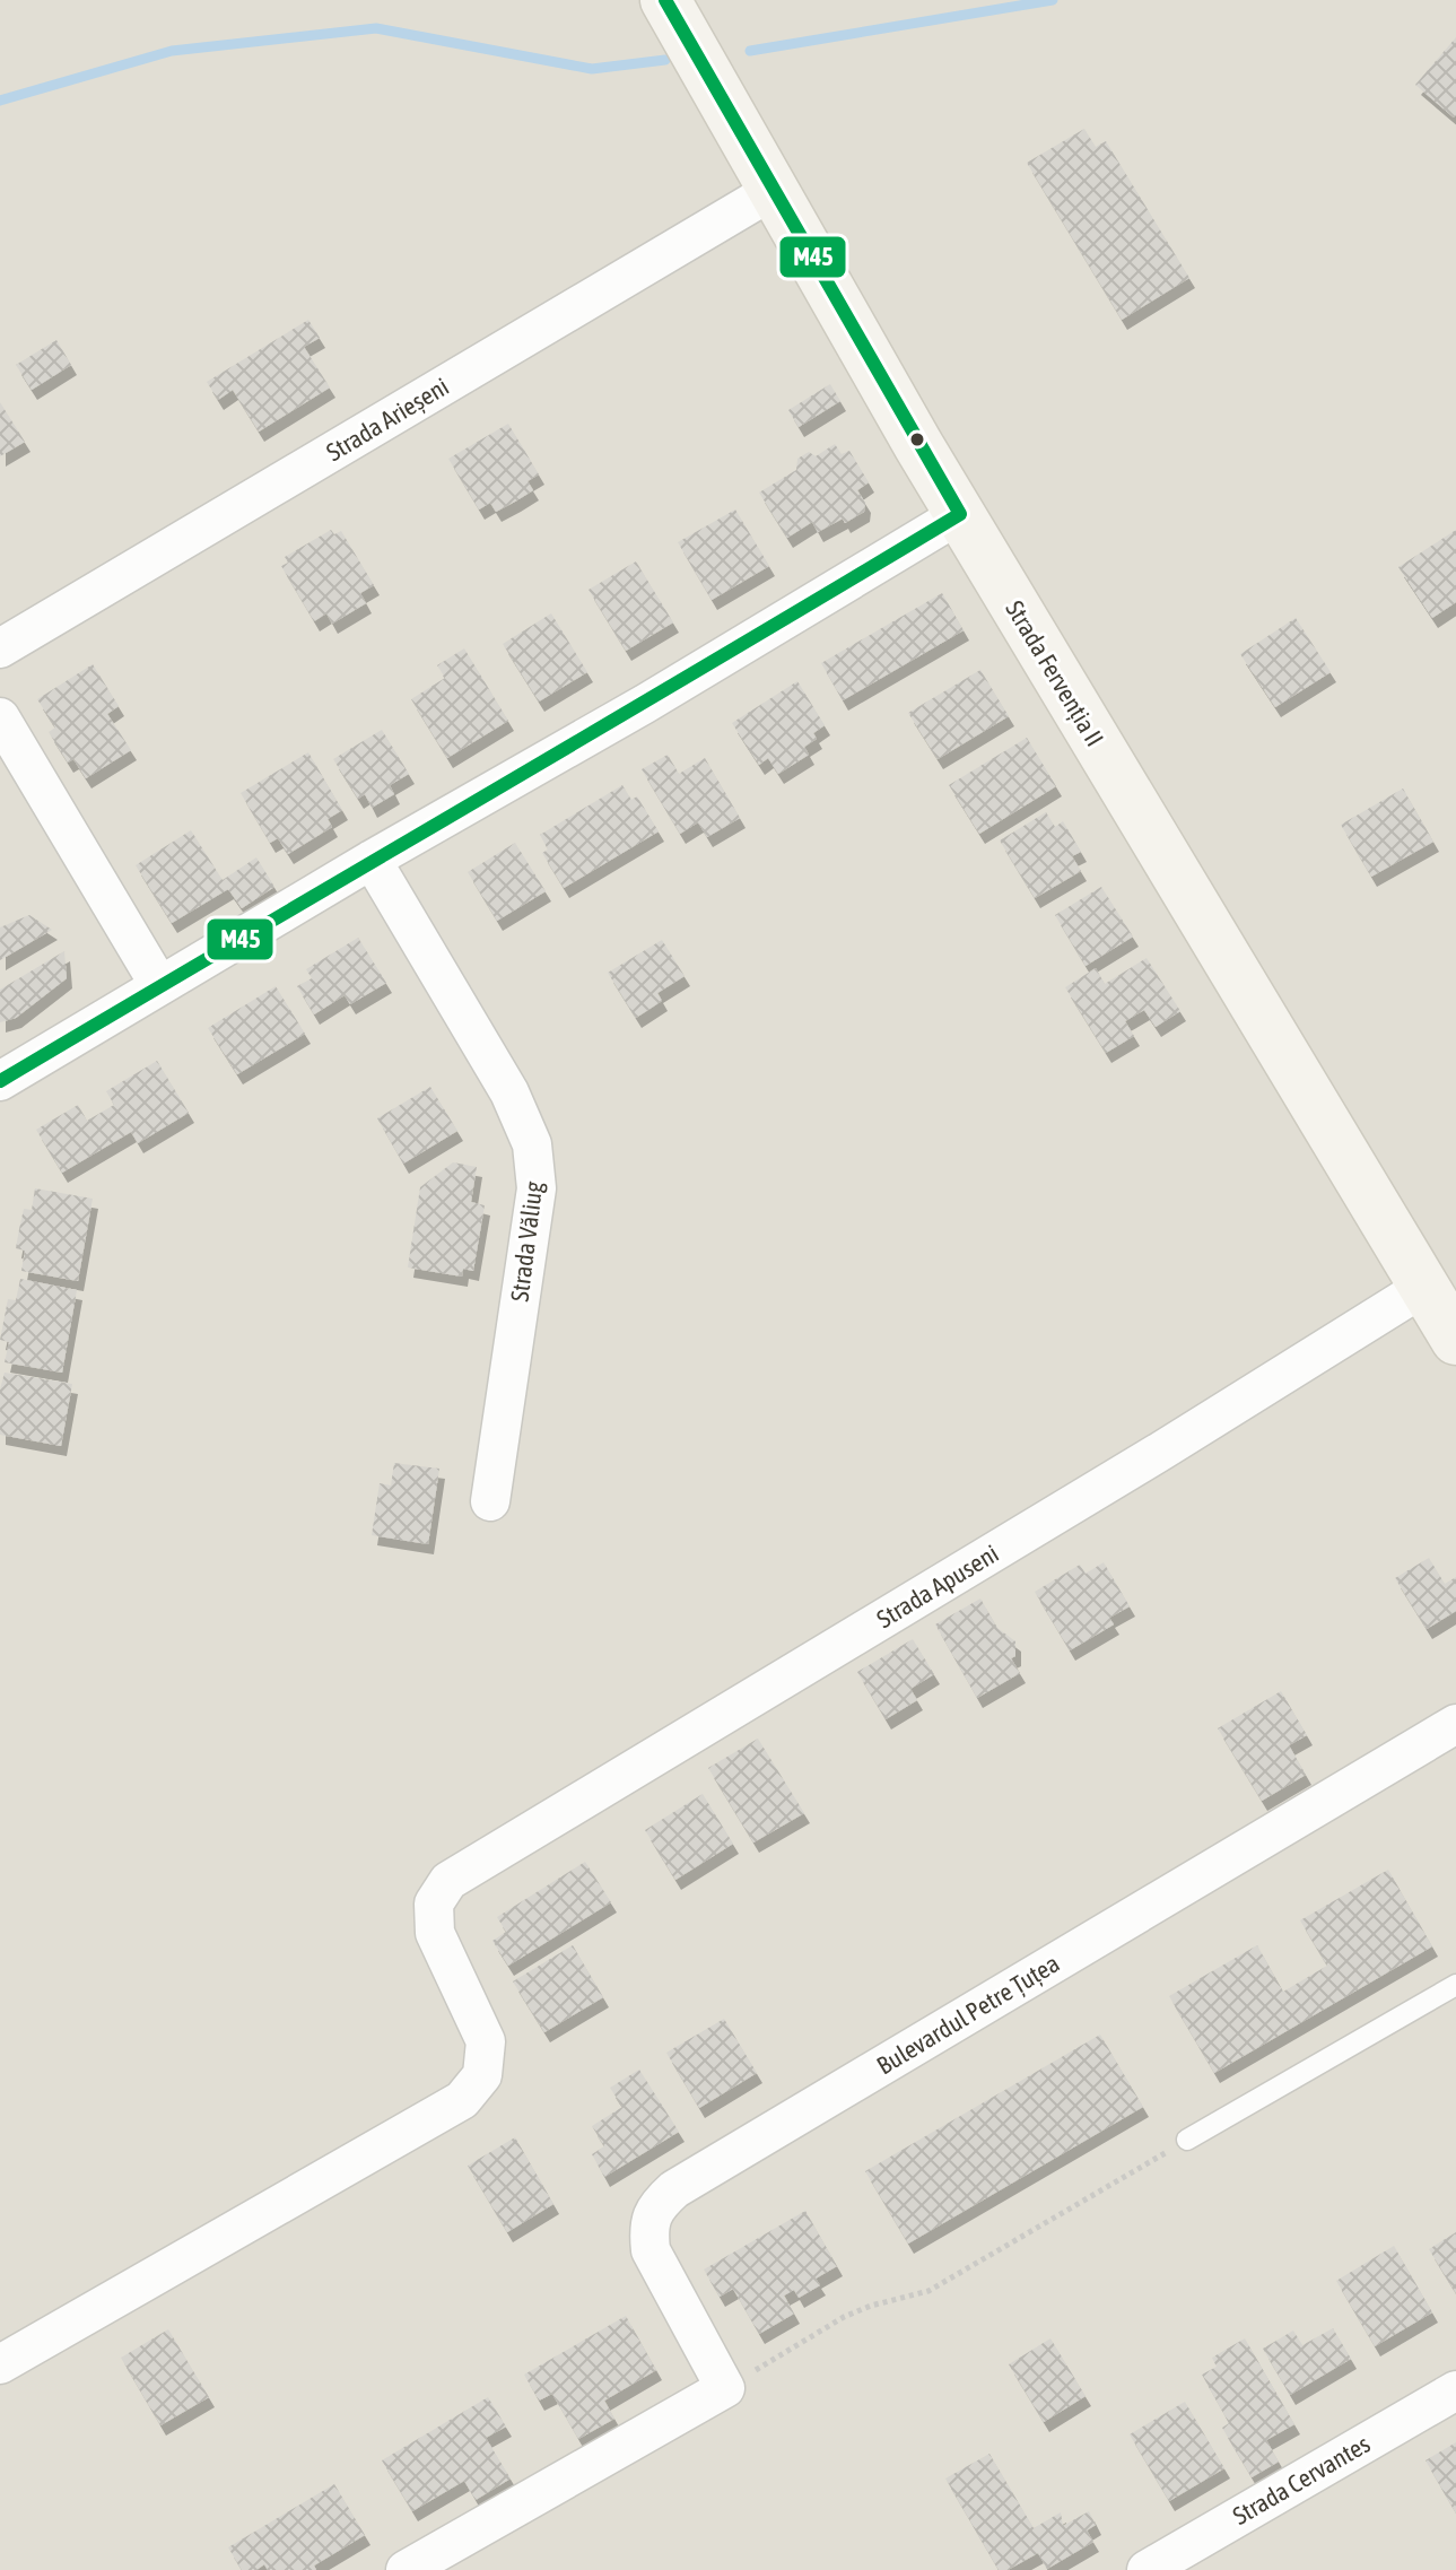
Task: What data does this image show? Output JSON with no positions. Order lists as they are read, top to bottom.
{
  "streets": {
    "street": [
      "Strada Arieșeni",
      "Strada Fervenția II",
      "Strada Văliug",
      "Strada Apuseni",
      "Bulevardul Petre Țuțea",
      "Strada Cervantes"
    ]
  },
  "crossings": [
    ["Strada Arieșeni", "Strada Fervenția II"],
    ["Strada Fervenția II", "Strada Apuseni"]
  ],
  "lines": ["transit line M45"]
}
